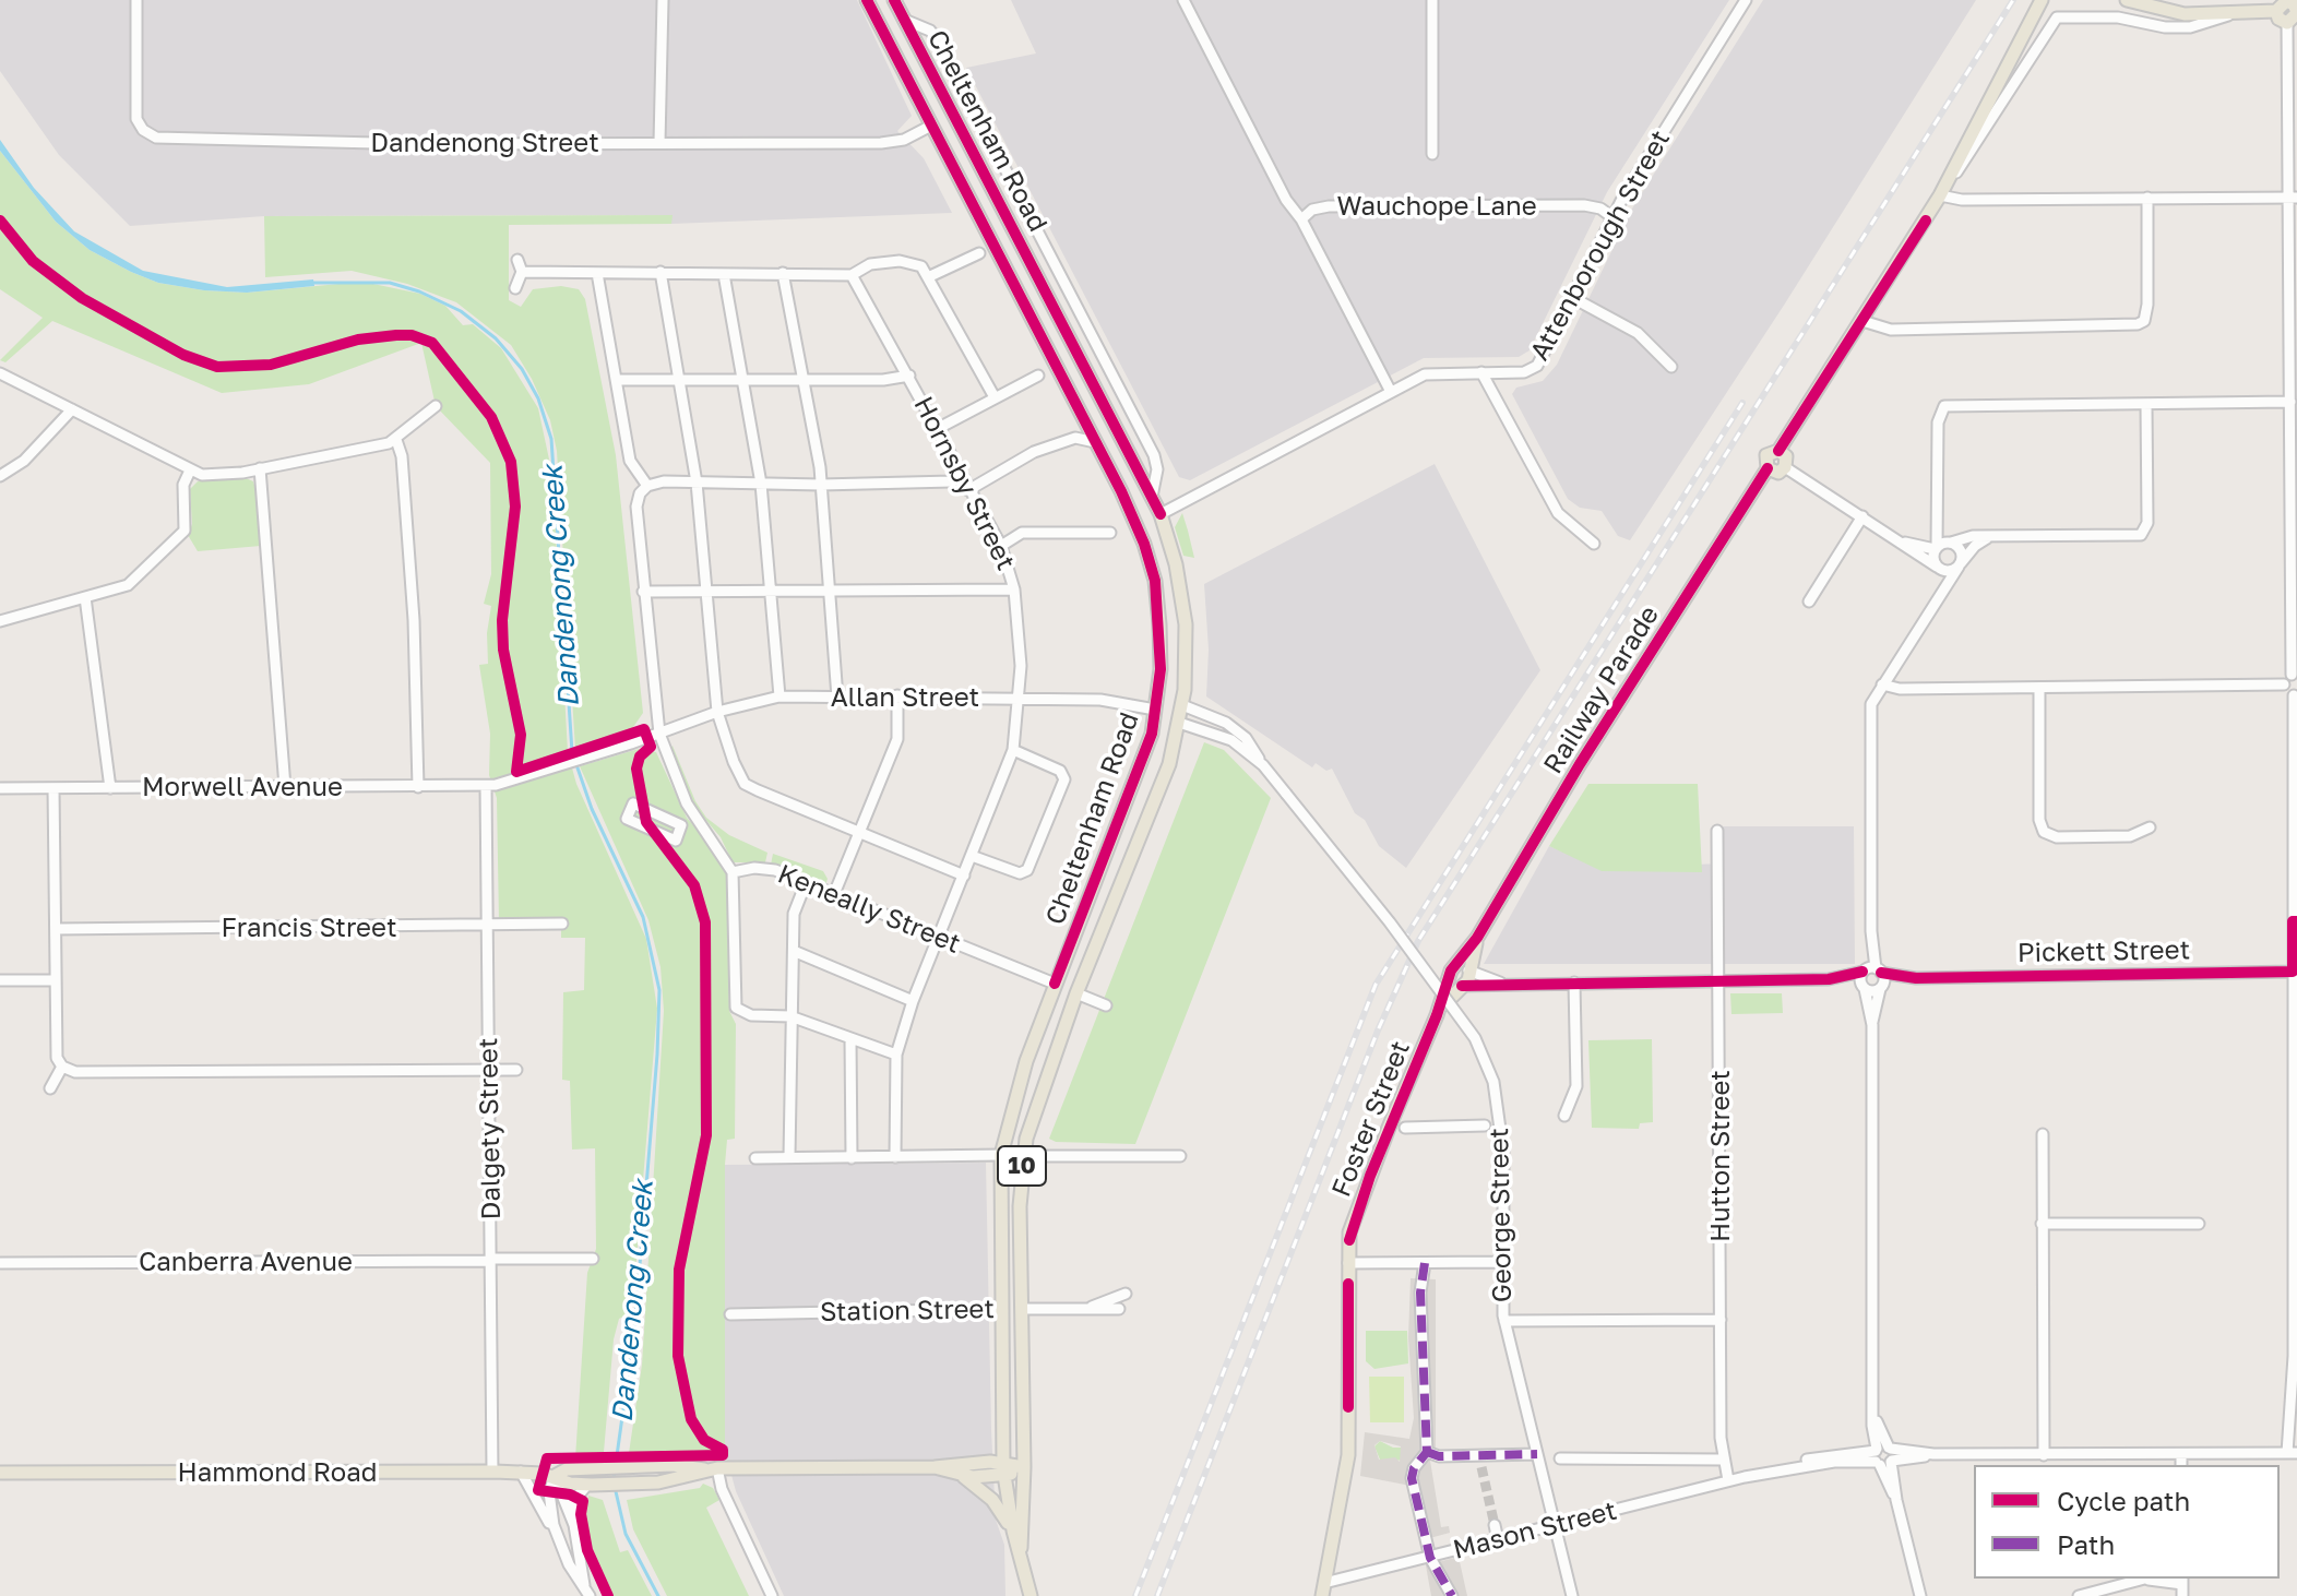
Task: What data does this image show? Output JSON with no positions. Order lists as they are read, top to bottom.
{
  "streets": {
    "main road": [
      "Cheltenham Road",
      "Dandenong Street",
      "Railway Parade",
      "Foster Street",
      "10",
      "Station Street",
      "Hammond Road"
    ],
    "street": [
      "Wauchope Lane",
      "Attenborough Street",
      "Hornsby Street",
      "Allan Street",
      "Morwell Avenue",
      "Keneally Street",
      "Francis Street",
      "Pickett Street",
      "Dalgety Street",
      "Hutton Street",
      "George Street",
      "Canberra Avenue",
      "Mason Street"
    ]
  },
  "crossings": [
    ["Cheltenham Road", "Dandenong Street"],
    ["Cheltenham Road", "Attenborough Street"],
    ["Cheltenham Road", "Allan Street"],
    ["Cheltenham Road", "Keneally Street"],
    ["Cheltenham Road", "10"],
    ["Cheltenham Road", "George Street"],
    ["Cheltenham Road", "Station Street"],
    ["Cheltenham Road", "Hammond Road"],
    ["Wauchope Lane", "Attenborough Street"],
    ["Hornsby Street", "Allan Street"],
    ["Hornsby Street", "Keneally Street"],
    ["Railway Parade", "Pickett Street"],
    ["Railway Parade", "Foster Street"],
    ["Allan Street", "Morwell Avenue"],
    ["Morwell Avenue", "Dalgety Street"],
    ["Francis Street", "Dalgety Street"],
    ["Pickett Street", "Foster Street"],
    ["Pickett Street", "Hutton Street"],
    ["Foster Street", "Mason Street"],
    ["Dalgety Street", "Canberra Avenue"],
    ["Dalgety Street", "Hammond Road"],
    ["Hutton Street", "Mason Street"],
    ["10", "George Street"],
    ["George Street", "Mason Street"]
  ],
  "water": ["Dandenong Creek"],
  "legend": ["Cycle path", "Path"]
}
